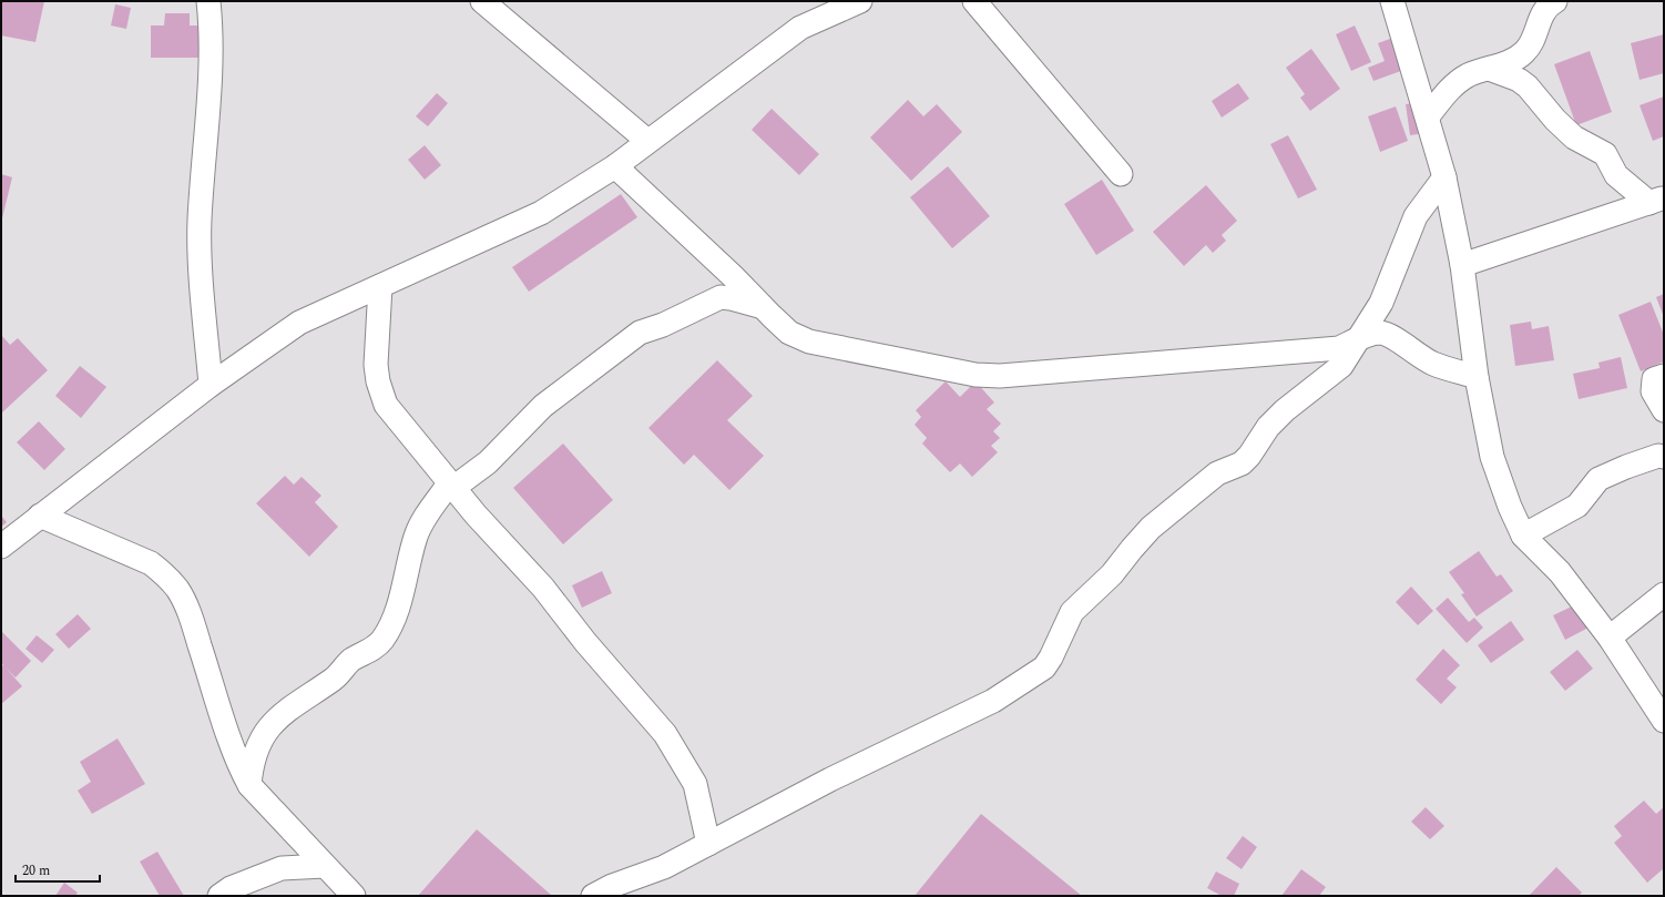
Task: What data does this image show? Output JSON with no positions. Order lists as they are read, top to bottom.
{
  "scale_bar": "20 m"
}
